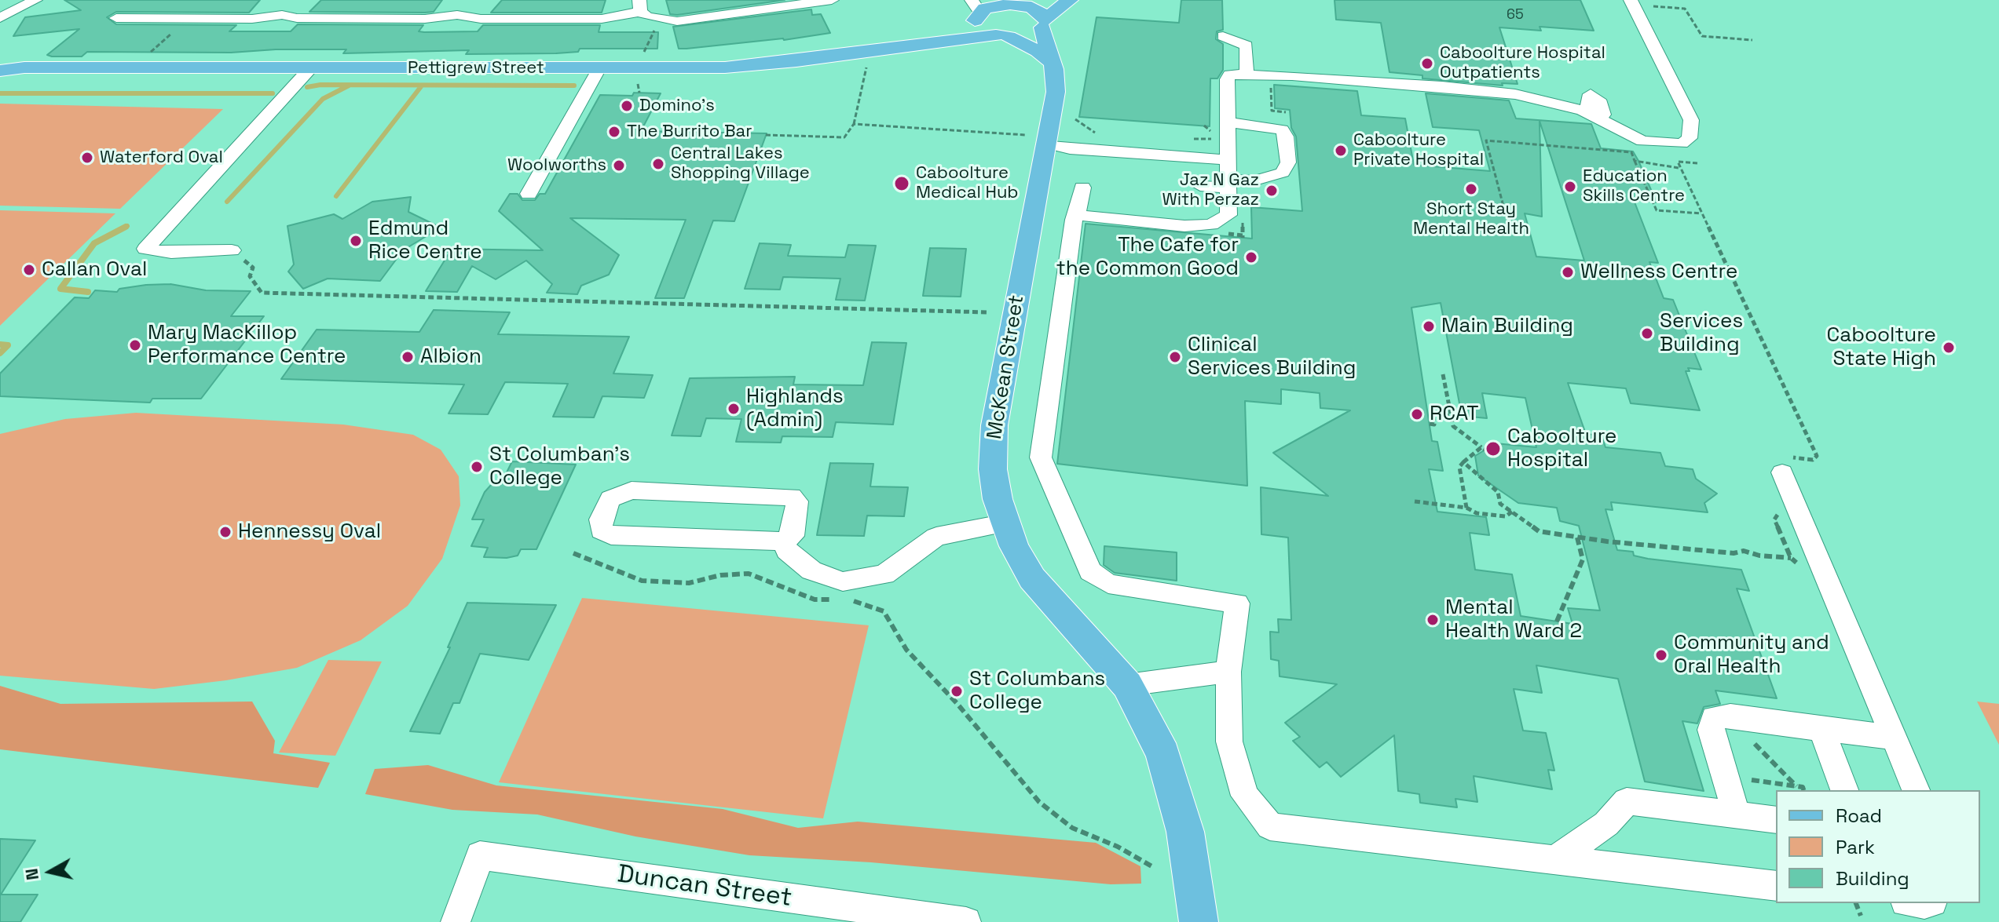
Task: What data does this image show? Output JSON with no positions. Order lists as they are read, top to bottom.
{
  "streets": {
    "main road": ["Pettigrew Street", "McKean Street"],
    "street": ["Duncan Street"]
  },
  "crossings": [
    ["Pettigrew Street", "McKean Street"]
  ],
  "places": [
    "Caboolture Hospital Outpatients",
    "Domino's",
    "The Burrito Bar",
    "Caboolture Private Hospital",
    "Waterford Oval",
    "Central Lakes Shopping Village",
    "Woolworths",
    "Caboolture Medical Hub",
    "Education Skills Centre",
    "Short Stay Mental Health",
    "Jaz N Gaz With Perzaz",
    "Edmund Rice Centre",
    "The Cafe for the Common Good",
    "Callan Oval",
    "Wellness Centre",
    "Main Building",
    "Services Building",
    "Mary MacKillop Performance Centre",
    "Caboolture State High",
    "Albion",
    "Clinical Services Building",
    "Highlands (Admin)",
    "RCAT",
    "Caboolture Hospital",
    "St Columban's College",
    "Hennessy Oval",
    "Mental Health Ward 2",
    "Community and Oral Health",
    "St Columbans College"
  ],
  "house_numbers": ["65"],
  "legend": ["Road", "Park", "Building"],
  "north": "left"
}
